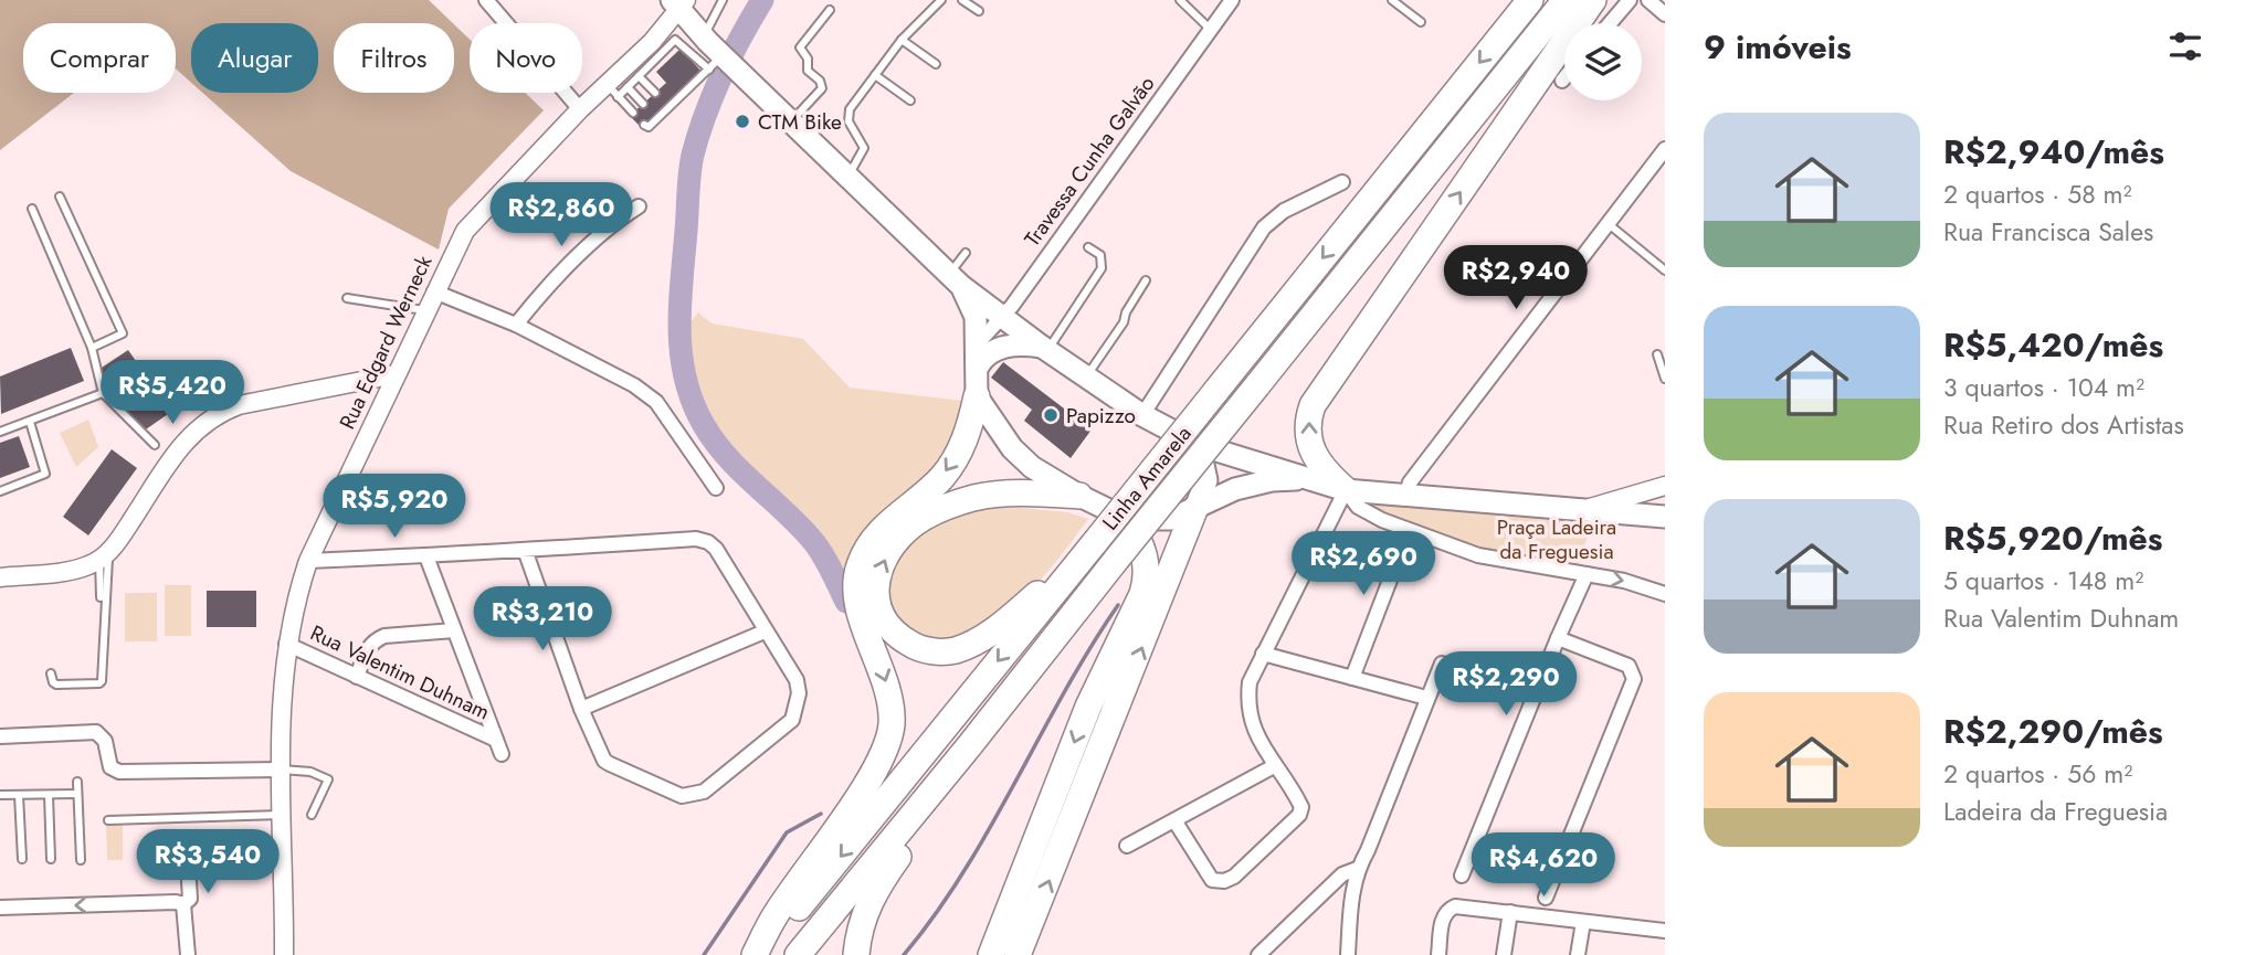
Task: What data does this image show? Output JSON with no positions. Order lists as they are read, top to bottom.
{
  "streets": {
    "highway": ["Linha Amarela"],
    "street": ["Travessa Cunha Galvão", "Rua Edgard Werneck", "Rua Valentim Duhnam"]
  },
  "crossings": [
    ["Rua Edgard Werneck", "Rua Valentim Duhnam"]
  ],
  "parks": ["Praça Ladeira da Freguesia"],
  "places": ["CTM Bike", "Papizzo"],
  "page": {
    "heading": "9 imóveis",
    "chip": [
      "Comprar",
      "Alugar",
      "Filtros",
      "Novo"
    ],
    "list": [
      {
        "name": "R$2,940/mês",
        "note": "2 quartos · 58 m² · Rua Francisca Sales"
      },
      {
        "name": "R$5,420/mês",
        "note": "3 quartos · 104 m² · Rua Retiro dos Artistas"
      },
      {
        "name": "R$5,920/mês",
        "note": "5 quartos · 148 m² · Rua Valentim Duhnam"
      },
      {
        "name": "R$2,290/mês",
        "note": "2 quartos · 56 m² · Ladeira da Freguesia"
      }
    ],
    "price": [
      "R$2,860",
      "R$2,940",
      "R$5,420",
      "R$5,920",
      "R$2,690",
      "R$3,210",
      "R$2,290",
      "R$3,540",
      "R$4,620"
    ]
  }
}
